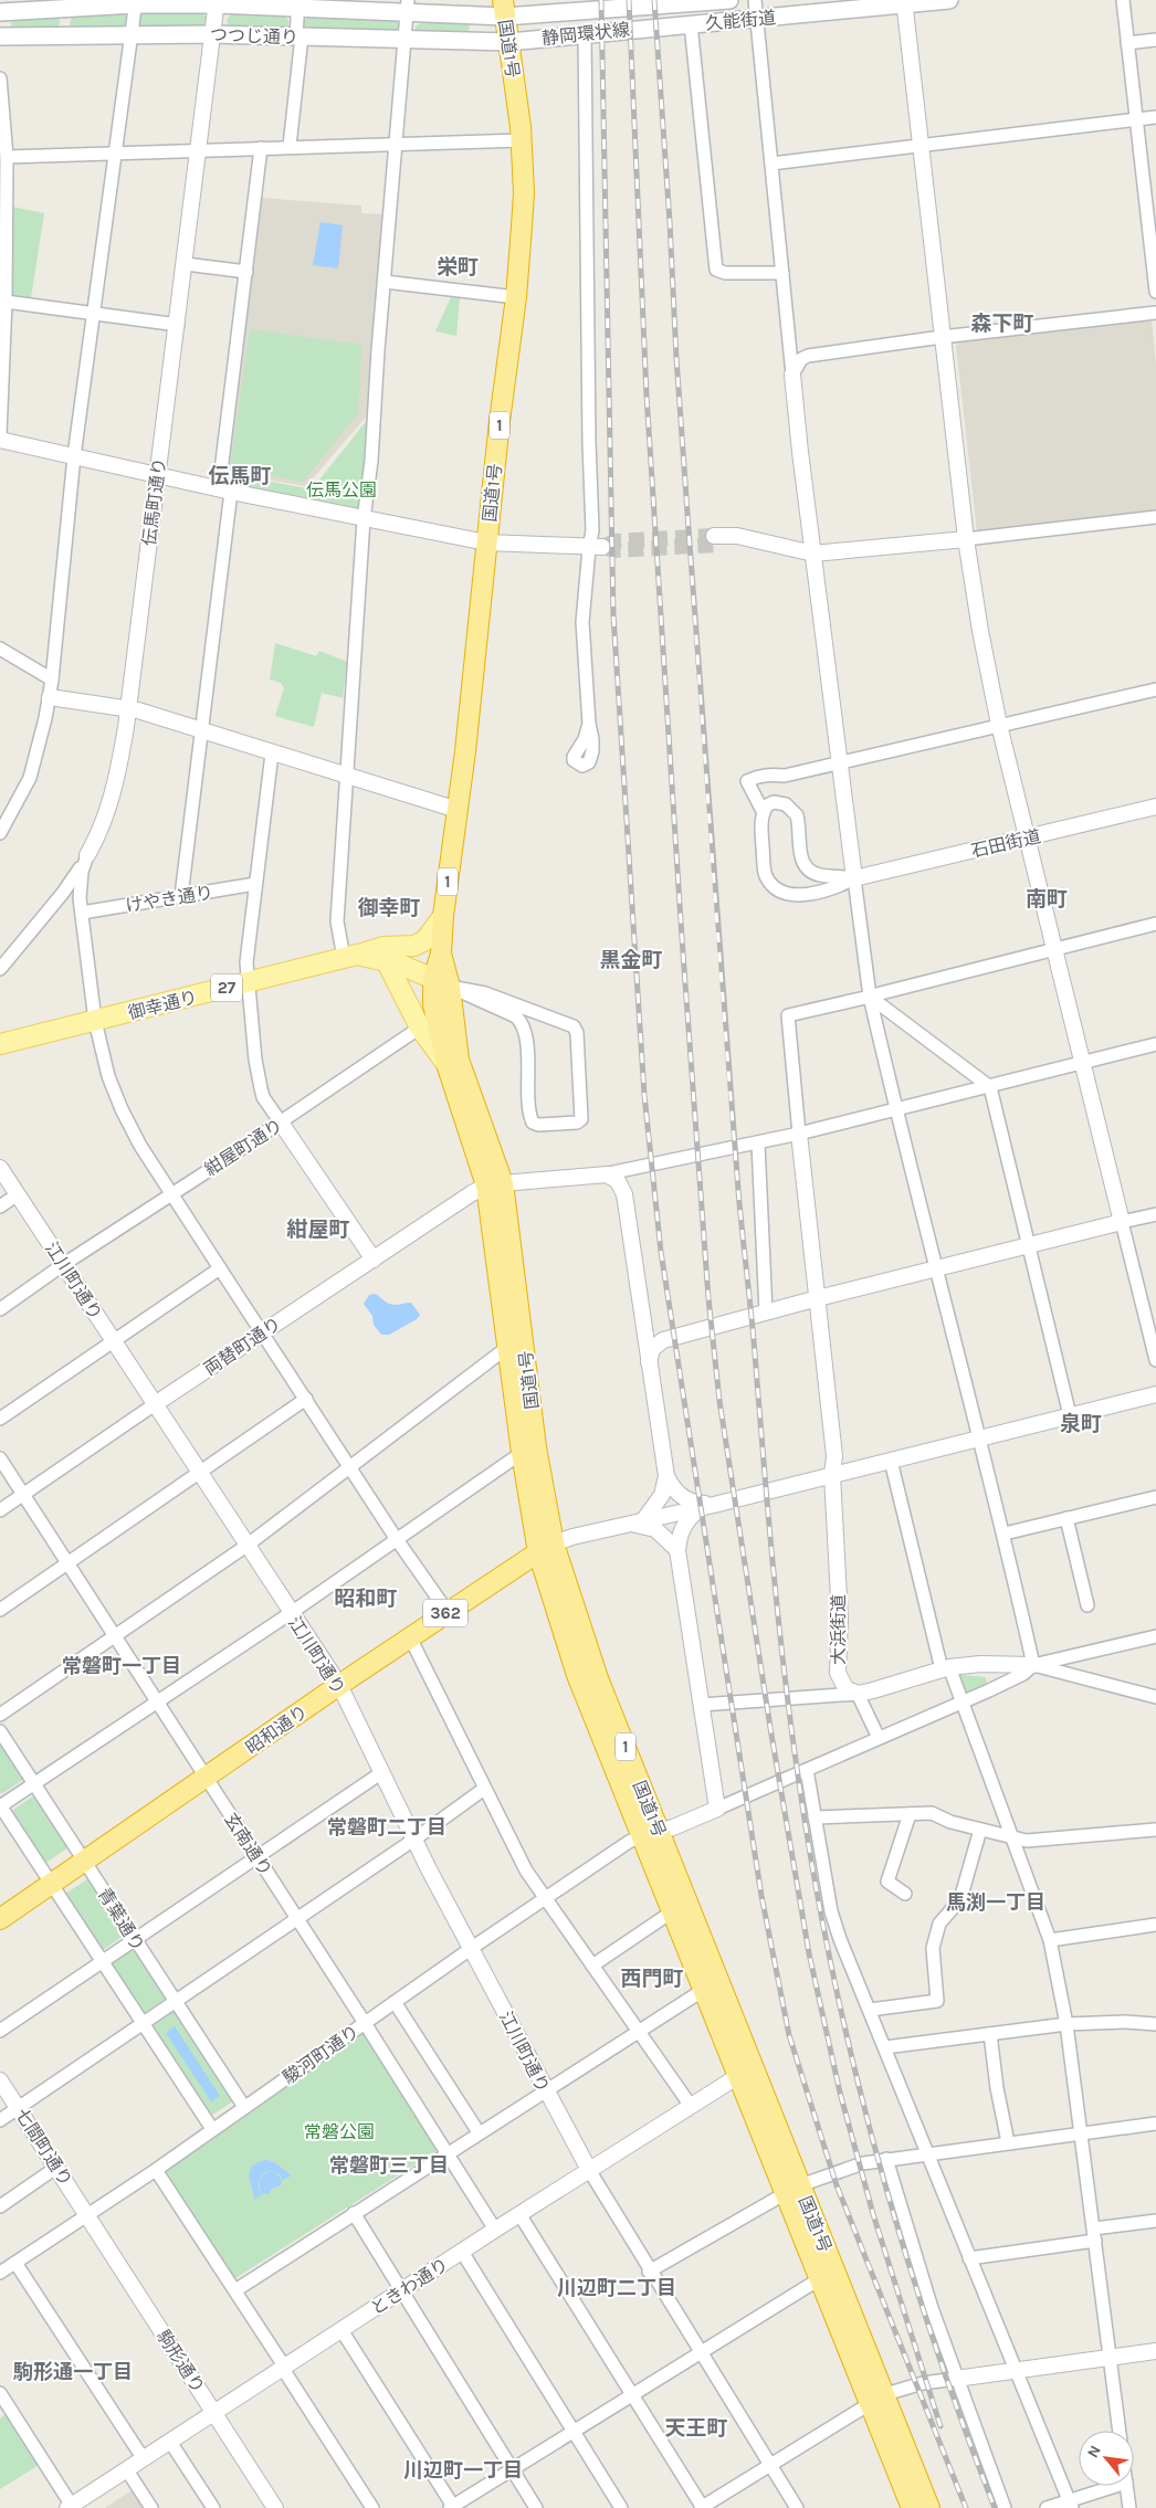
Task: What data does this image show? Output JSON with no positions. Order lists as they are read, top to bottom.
{
  "streets": {
    "highway": [
      "国道1号",
      "1",
      "362",
      "昭和通り"
    ],
    "main road": [
      "久能街道",
      "静岡環状線",
      "つつじ通り",
      "27",
      "御幸通り"
    ],
    "street": [
      "伝馬町通り",
      "石田街道",
      "けやき通り",
      "紺屋町通り",
      "江川町通り",
      "両替町通り",
      "大浜街道",
      "玄南通り",
      "青葉通り",
      "駿河町通り",
      "七間町通り",
      "ときわ通り",
      "駒形通り"
    ]
  },
  "crossings": [
    ["久能街道", "静岡環状線"],
    ["静岡環状線", "つつじ通り"],
    ["静岡環状線", "国道1号"],
    ["つつじ通り", "国道1号"],
    ["つつじ通り", "伝馬町通り"],
    ["国道1号", "27"],
    ["国道1号", "御幸通り"],
    ["国道1号", "両替町通り"],
    ["国道1号", "昭和通り"],
    ["国道1号", "駿河町通り"],
    ["国道1号", "ときわ通り"],
    ["27", "御幸通り"],
    ["紺屋町通り", "江川町通り"],
    ["江川町通り", "両替町通り"],
    ["江川町通り", "昭和通り"],
    ["江川町通り", "駿河町通り"],
    ["江川町通り", "ときわ通り"],
    ["両替町通り", "玄南通り"],
    ["昭和通り", "玄南通り"],
    ["昭和通り", "青葉通り"],
    ["玄南通り", "駿河町通り"],
    ["玄南通り", "ときわ通り"],
    ["青葉通り", "駿河町通り"],
    ["駿河町通り", "七間町通り"],
    ["駿河町通り", "駒形通り"],
    ["七間町通り", "駒形通り"],
    ["ときわ通り", "駒形通り"]
  ],
  "districts": [
    "栄町",
    "森下町",
    "伝馬町",
    "南町",
    "御幸町",
    "黒金町",
    "紺屋町",
    "泉町",
    "昭和町",
    "常磐町一丁目",
    "常磐町二丁目",
    "馬渕一丁目",
    "西門町",
    "常磐町三丁目",
    "川辺町二丁目",
    "駒形通一丁目",
    "天王町",
    "川辺町一丁目"
  ],
  "parks": ["伝馬公園", "常磐公園"],
  "north": "top left"
}
